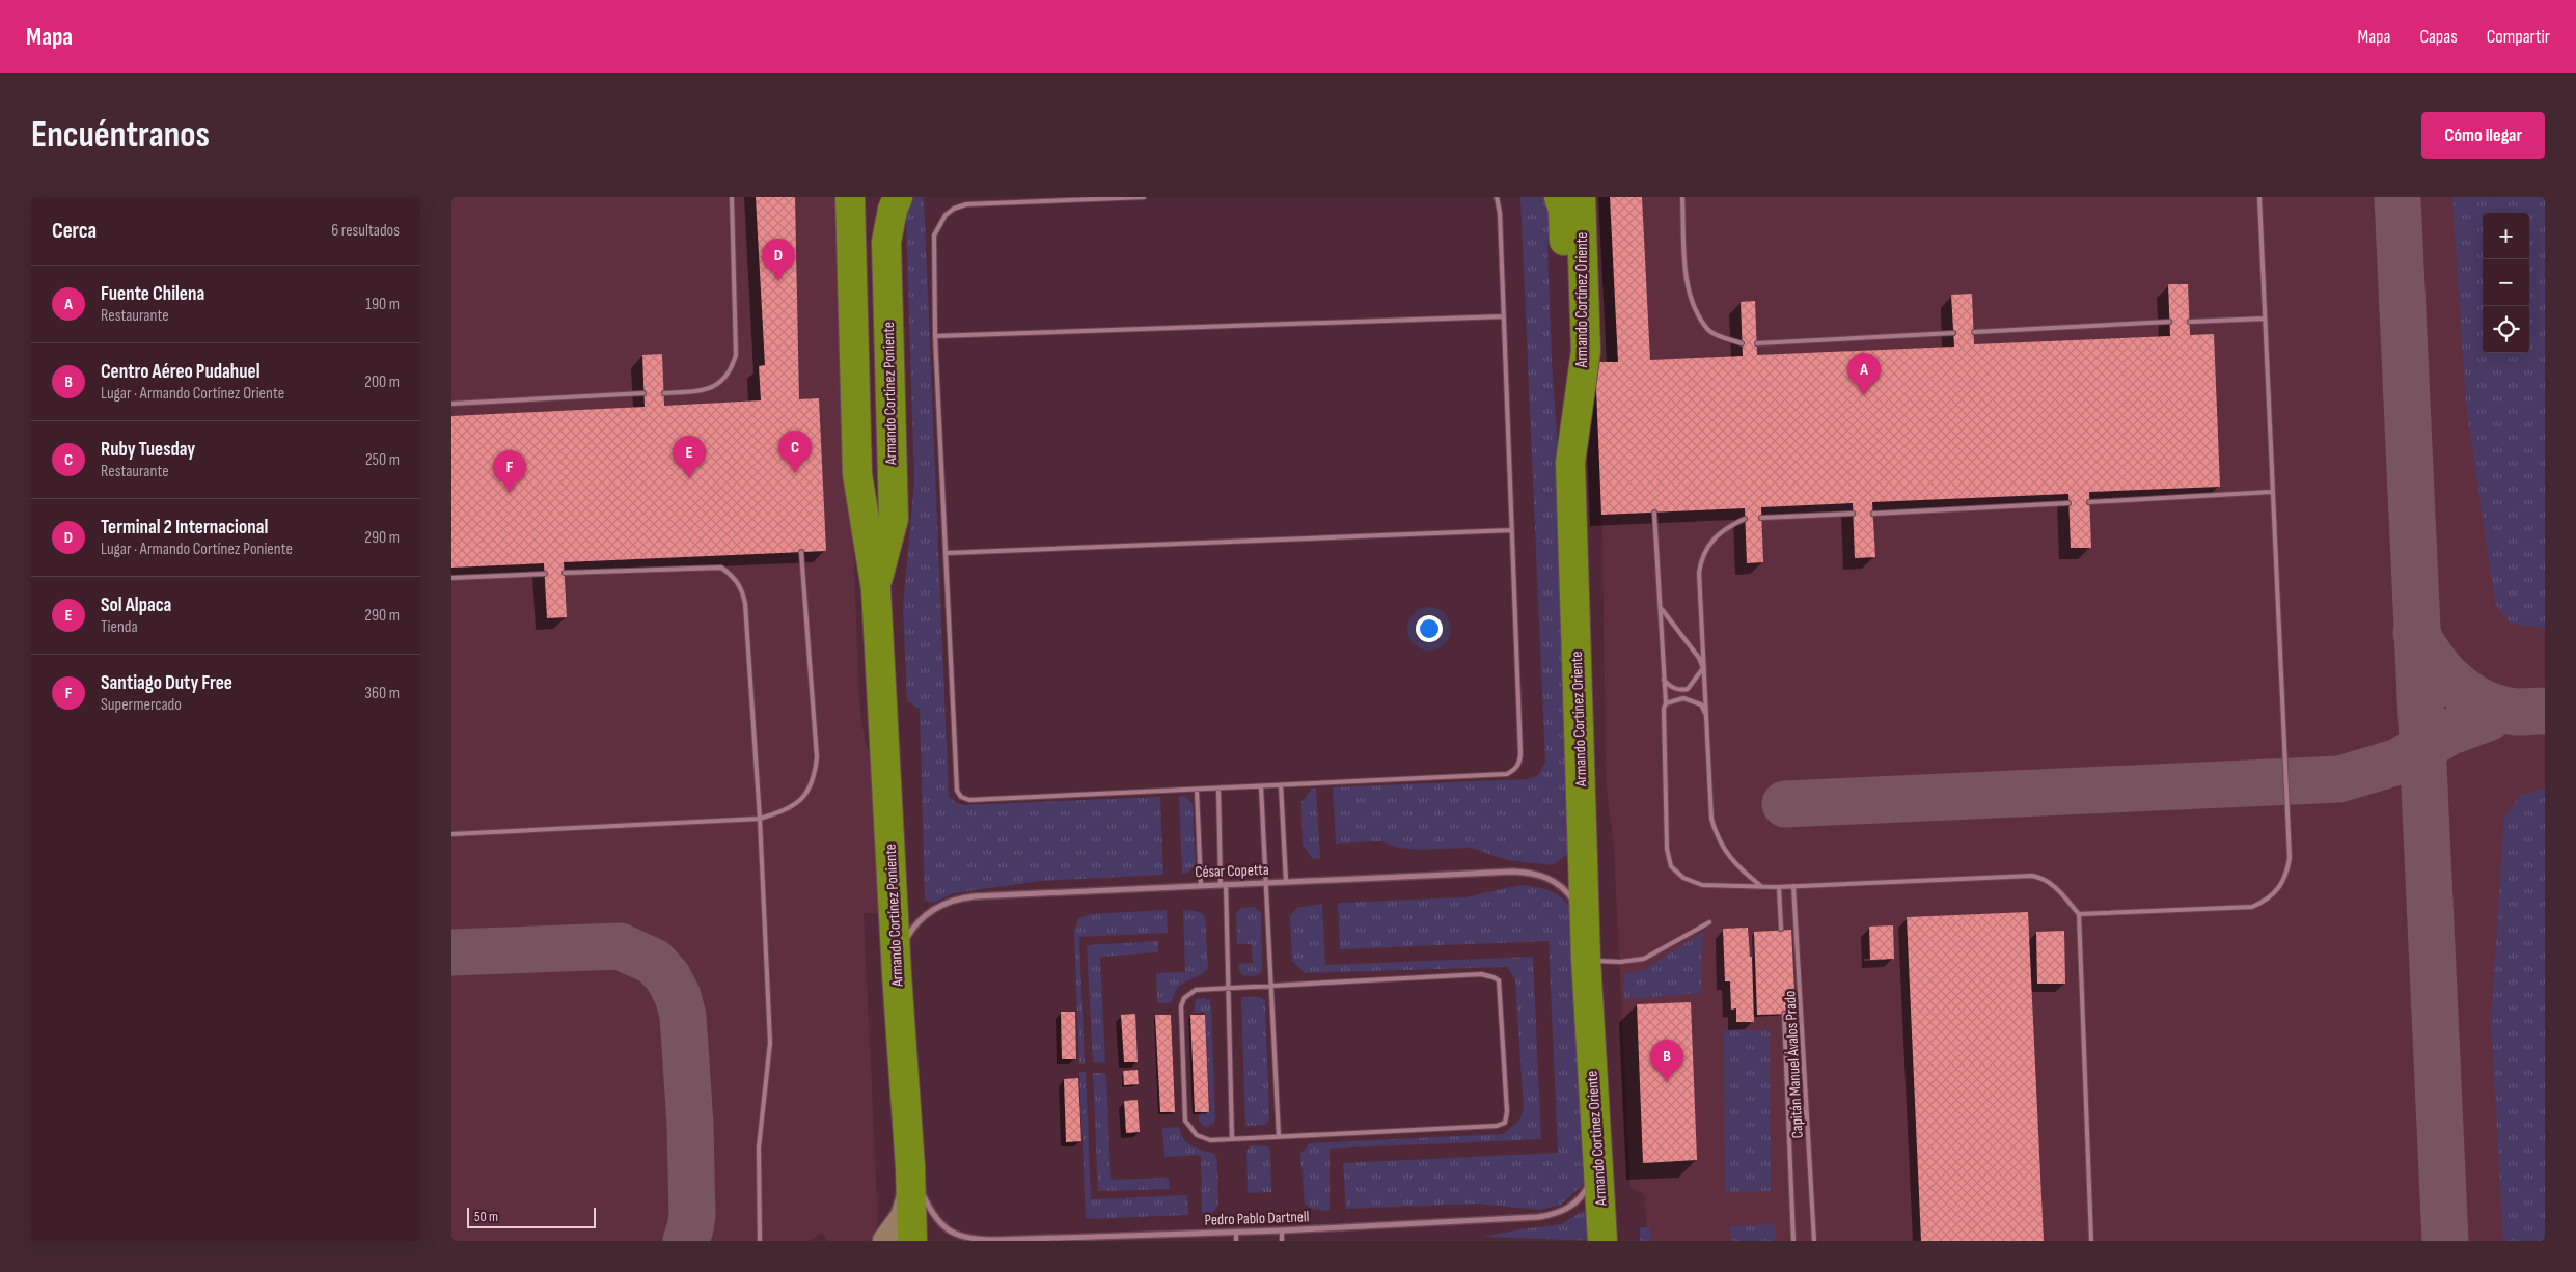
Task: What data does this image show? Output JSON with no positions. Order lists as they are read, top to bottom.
{
  "streets": {
    "highway": ["Armando Cortínez Oriente", "Armando Cortínez Poniente"],
    "street": ["César Copetta", "Pedro Pablo Dartnell"],
    "lane": ["Capitán Manuel Ávalos Prado"]
  },
  "crossings": [
    ["Armando Cortínez Oriente", "César Copetta"],
    ["Armando Cortínez Oriente", "Pedro Pablo Dartnell"],
    ["Armando Cortínez Poniente", "César Copetta"],
    ["Armando Cortínez Poniente", "Pedro Pablo Dartnell"]
  ],
  "scale_bar": "50 m",
  "page": {
    "header": "Mapa",
    "nav": ["Mapa", "Capas", "Compartir"],
    "buttons": "Cómo llegar",
    "title": "Encuéntranos",
    "heading": ["Cerca", "6 resultados"],
    "map_buttons": ["+", "−"],
    "pins": [
      "D",
      "A",
      "C",
      "E",
      "F",
      "B"
    ],
    "list": [
      {
        "mark": "A",
        "name": "Fuente Chilena",
        "note": "Restaurante",
        "value": "190 m"
      },
      {
        "mark": "B",
        "name": "Centro Aéreo Pudahuel",
        "note": "Lugar · Armando Cortínez Oriente",
        "value": "200 m"
      },
      {
        "mark": "C",
        "name": "Ruby Tuesday",
        "note": "Restaurante",
        "value": "250 m"
      },
      {
        "mark": "D",
        "name": "Terminal 2 Internacional",
        "note": "Lugar · Armando Cortínez Poniente",
        "value": "290 m"
      },
      {
        "mark": "E",
        "name": "Sol Alpaca",
        "note": "Tienda",
        "value": "290 m"
      },
      {
        "mark": "F",
        "name": "Santiago Duty Free",
        "note": "Supermercado",
        "value": "360 m"
      }
    ],
    "scale": "50 m"
  }
}
